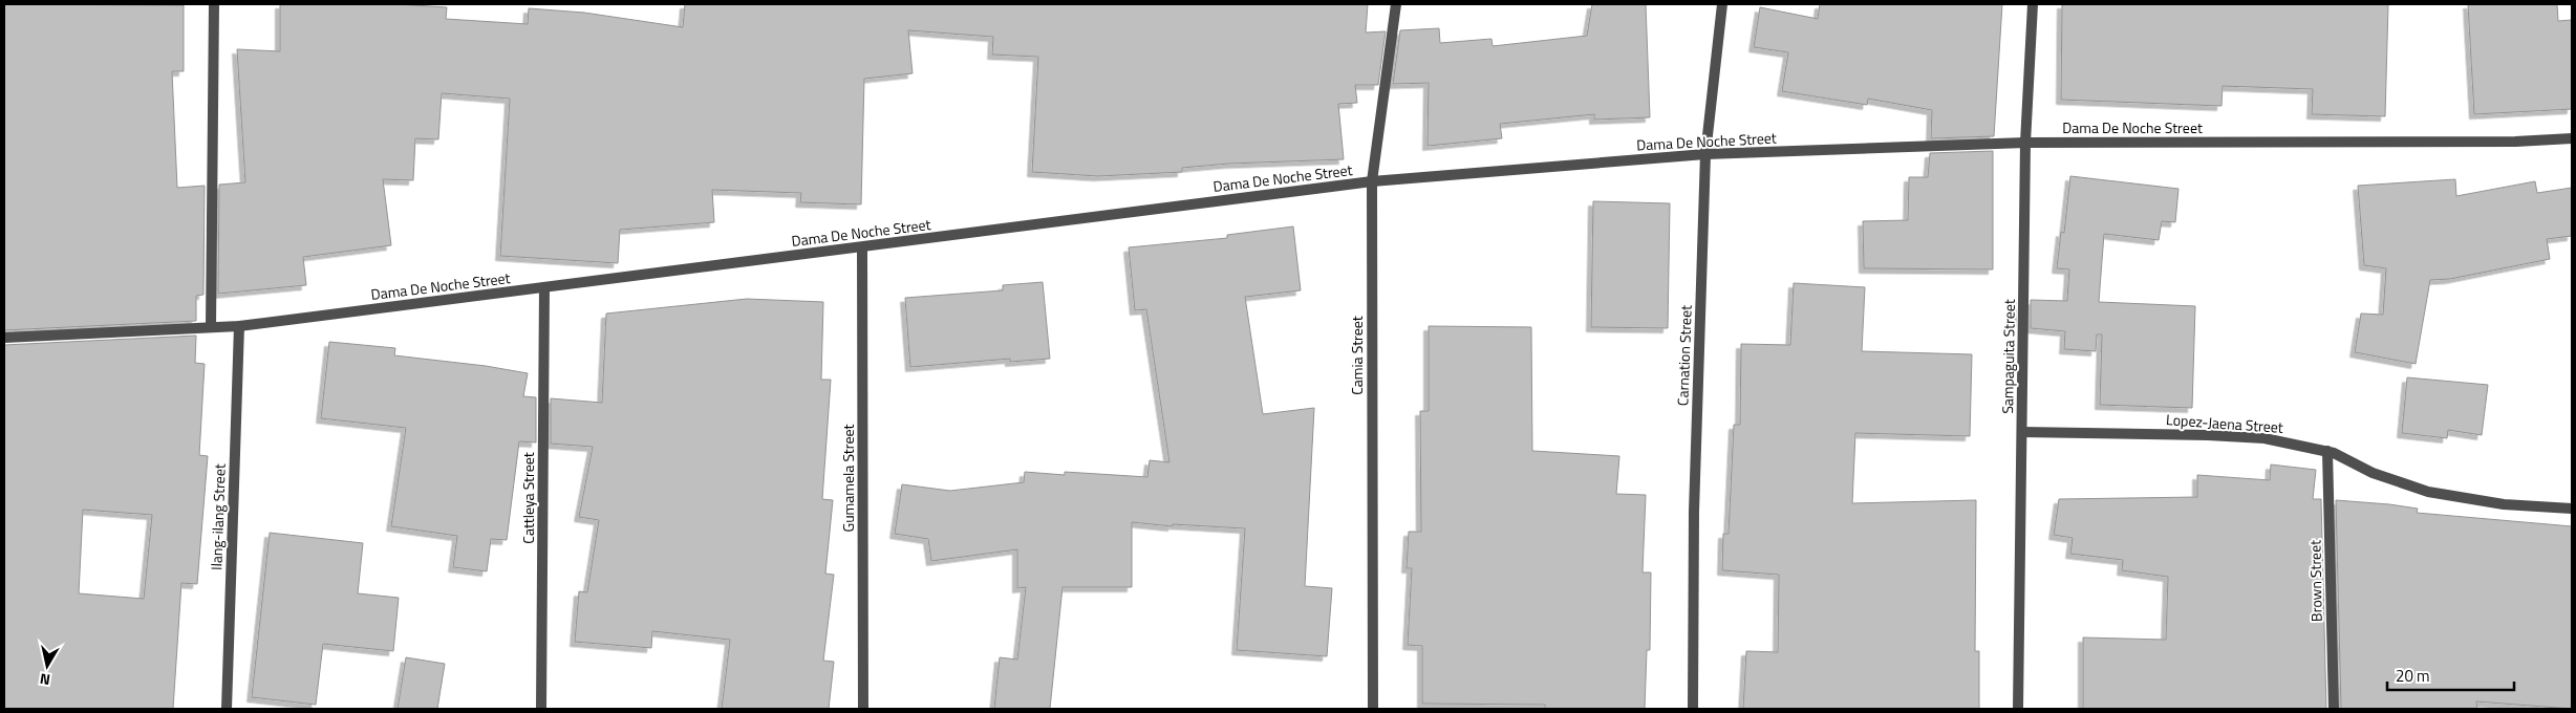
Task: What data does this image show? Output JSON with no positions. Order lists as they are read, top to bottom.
{
  "streets": {
    "street": [
      "Dama De Noche Street",
      "Camia Street",
      "Carnation Street",
      "Sampaguita Street",
      "Lopez-Jaena Street",
      "Gumamela Street",
      "Cattleya Street",
      "Ilang-ilang Street",
      "Brown Street"
    ]
  },
  "crossings": [
    ["Dama De Noche Street", "Camia Street"],
    ["Dama De Noche Street", "Carnation Street"],
    ["Dama De Noche Street", "Sampaguita Street"],
    ["Dama De Noche Street", "Gumamela Street"],
    ["Dama De Noche Street", "Cattleya Street"],
    ["Dama De Noche Street", "Ilang-ilang Street"],
    ["Sampaguita Street", "Lopez-Jaena Street"],
    ["Lopez-Jaena Street", "Brown Street"]
  ],
  "scale_bar": "20 m",
  "north": "bottom"
}
